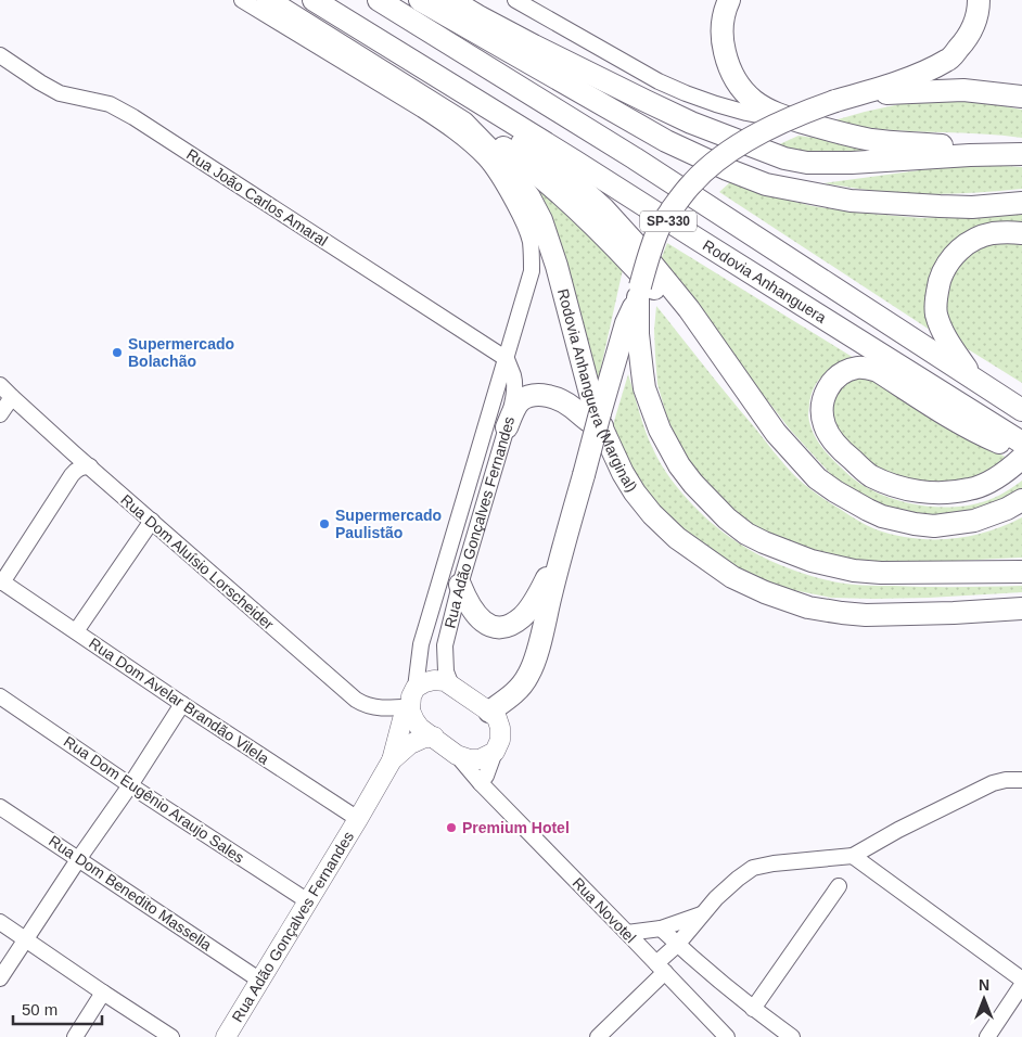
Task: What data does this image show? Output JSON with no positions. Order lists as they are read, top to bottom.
{
  "streets": {
    "highway": ["SP-330", "Rodovia Anhanguera", "Rodovia Anhanguera (Marginal)"],
    "main road": ["Rua Adão Gonçalves Fernandes"],
    "street": [
      "Rua João Carlos Amaral",
      "Rua Dom Aluísio Lorscheider",
      "Rua Dom Avelar Brandão Vilela",
      "Rua Dom Eugênio Araujo Sales",
      "Rua Dom Benedito Massella",
      "Rua Novotel"
    ]
  },
  "crossings": [
    ["Rua João Carlos Amaral", "Rua Adão Gonçalves Fernandes"],
    ["Rua Adão Gonçalves Fernandes", "Rua Dom Aluísio Lorscheider"],
    ["Rua Adão Gonçalves Fernandes", "Rua Dom Avelar Brandão Vilela"],
    ["Rua Adão Gonçalves Fernandes", "Rua Dom Eugênio Araujo Sales"],
    ["Rua Adão Gonçalves Fernandes", "Rua Dom Benedito Massella"]
  ],
  "places": ["Supermercado Bolachão", "Supermercado Paulistão", "Premium Hotel"],
  "scale_bar": "50 m",
  "north": "top"
}
